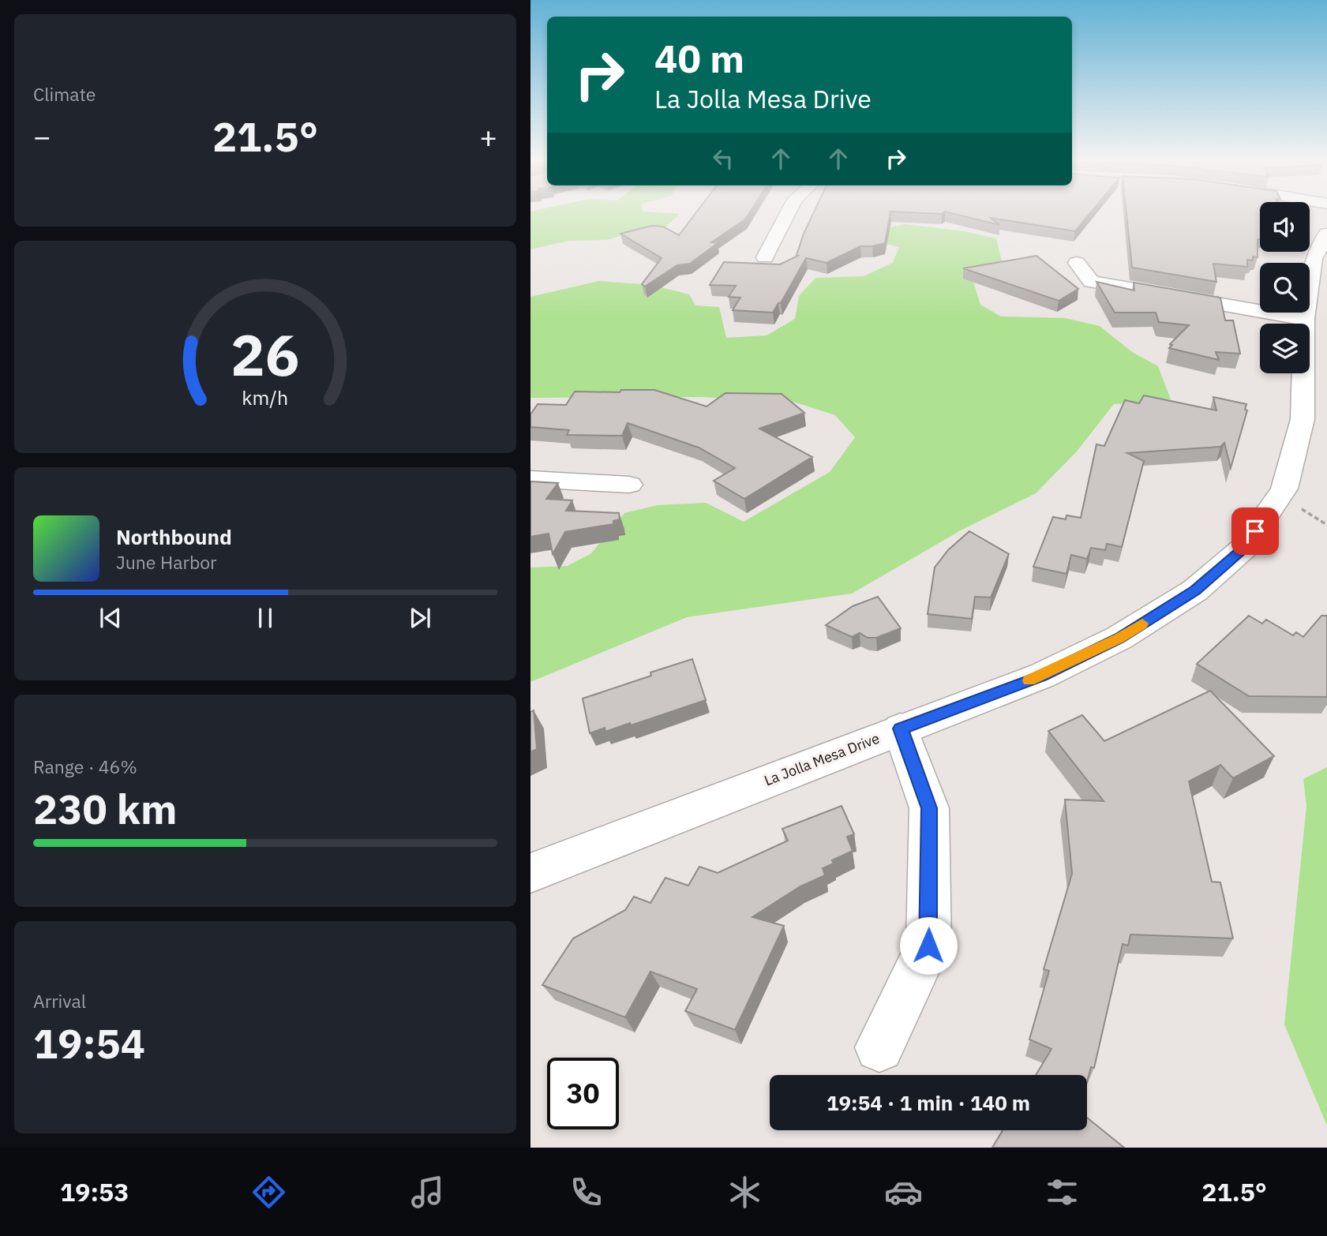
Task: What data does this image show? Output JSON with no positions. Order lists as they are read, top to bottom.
{
  "streets": {
    "street": ["La Jolla Mesa Drive"]
  },
  "page": {
    "tile": [
      "Climate",
      ["Range · 46%", "230 km"],
      ["Arrival", "19:54"]
    ],
    "turn": ["40 m", "La Jolla Mesa Drive"],
    "heat": ["−", "21.5°", "+"],
    "song": ["Northbound", "June Harbor"],
    "limit": "30",
    "trip": "19:54 · 1 min · 140 m",
    "tabs": ["19:53", "21.5°"],
    "gauge": ["26", "km/h"]
  }
}
